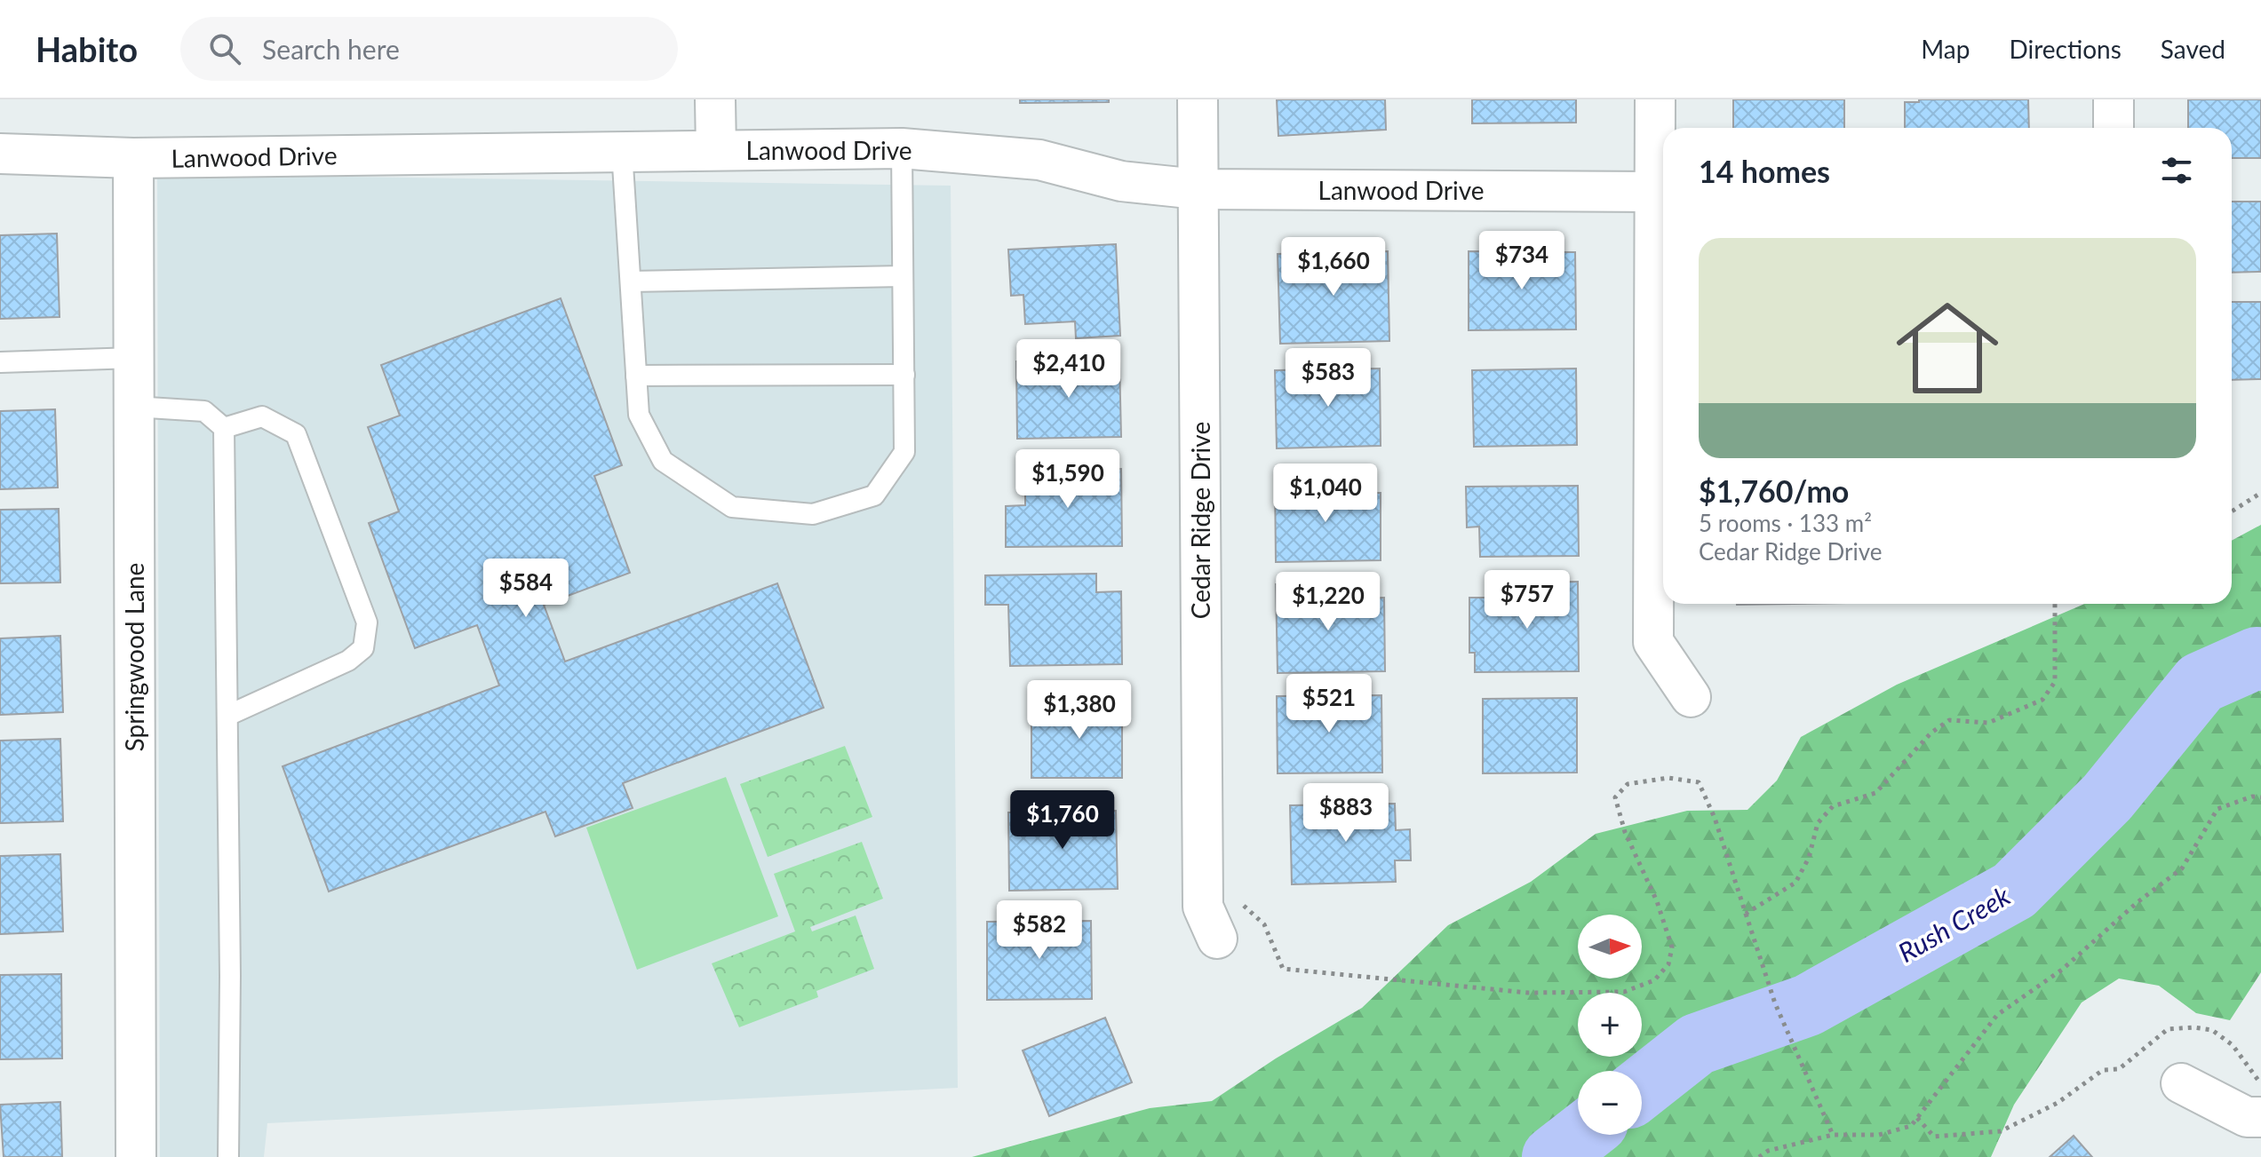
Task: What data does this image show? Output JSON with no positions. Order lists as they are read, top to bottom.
{
  "streets": {
    "street": ["Lanwood Drive", "Cedar Ridge Drive", "Springwood Lane"]
  },
  "crossings": [
    ["Lanwood Drive", "Cedar Ridge Drive"],
    ["Lanwood Drive", "Springwood Lane"]
  ],
  "water": ["Rush Creek"],
  "north": "right",
  "page": {
    "header": "Habito",
    "search": "Search here",
    "nav": ["Map", "Directions", "Saved"],
    "heading": "14 homes",
    "list": [
      {
        "name": "$1,760/mo",
        "note": "5 rooms · 133 m² · Cedar Ridge Drive"
      }
    ],
    "price": [
      "$734",
      "$1,660",
      "$2,410",
      "$583",
      "$1,590",
      "$1,040",
      "$584",
      "$757",
      "$1,220",
      "$521",
      "$1,380",
      "$883",
      "$1,760",
      "$582"
    ],
    "map_buttons": ["+", "−"]
  }
}
